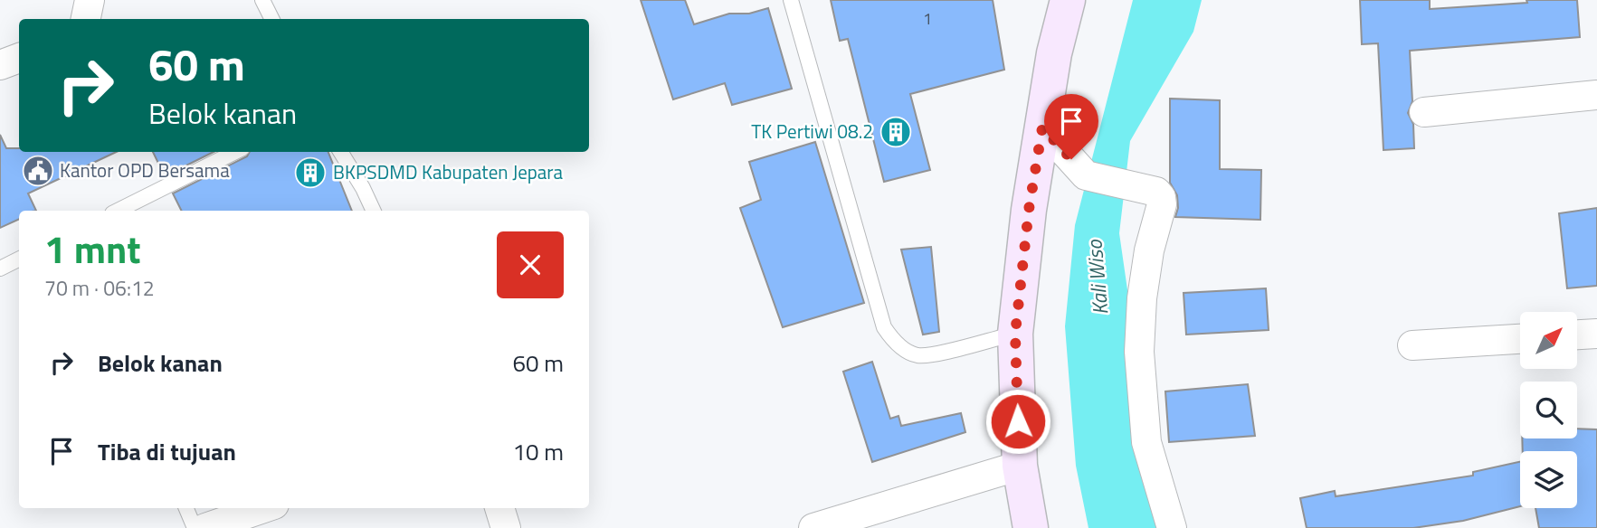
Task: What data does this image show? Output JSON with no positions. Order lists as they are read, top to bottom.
{
  "water": ["Kali Wiso"],
  "places": {
    "building": ["TK Pertiwi 08.2", "BKPSDMD Kabupaten Jepara"],
    "public building": ["Kantor OPD Bersama"]
  },
  "house_numbers": ["1"],
  "north": "top right",
  "page": {
    "turn": ["60 m", "Belok kanan"],
    "heading": ["1 mnt", "70 m · 06:12"],
    "list": [
      {
        "name": "Belok kanan",
        "value": "60 m"
      },
      {
        "name": "Tiba di tujuan",
        "value": "10 m"
      }
    ]
  }
}
